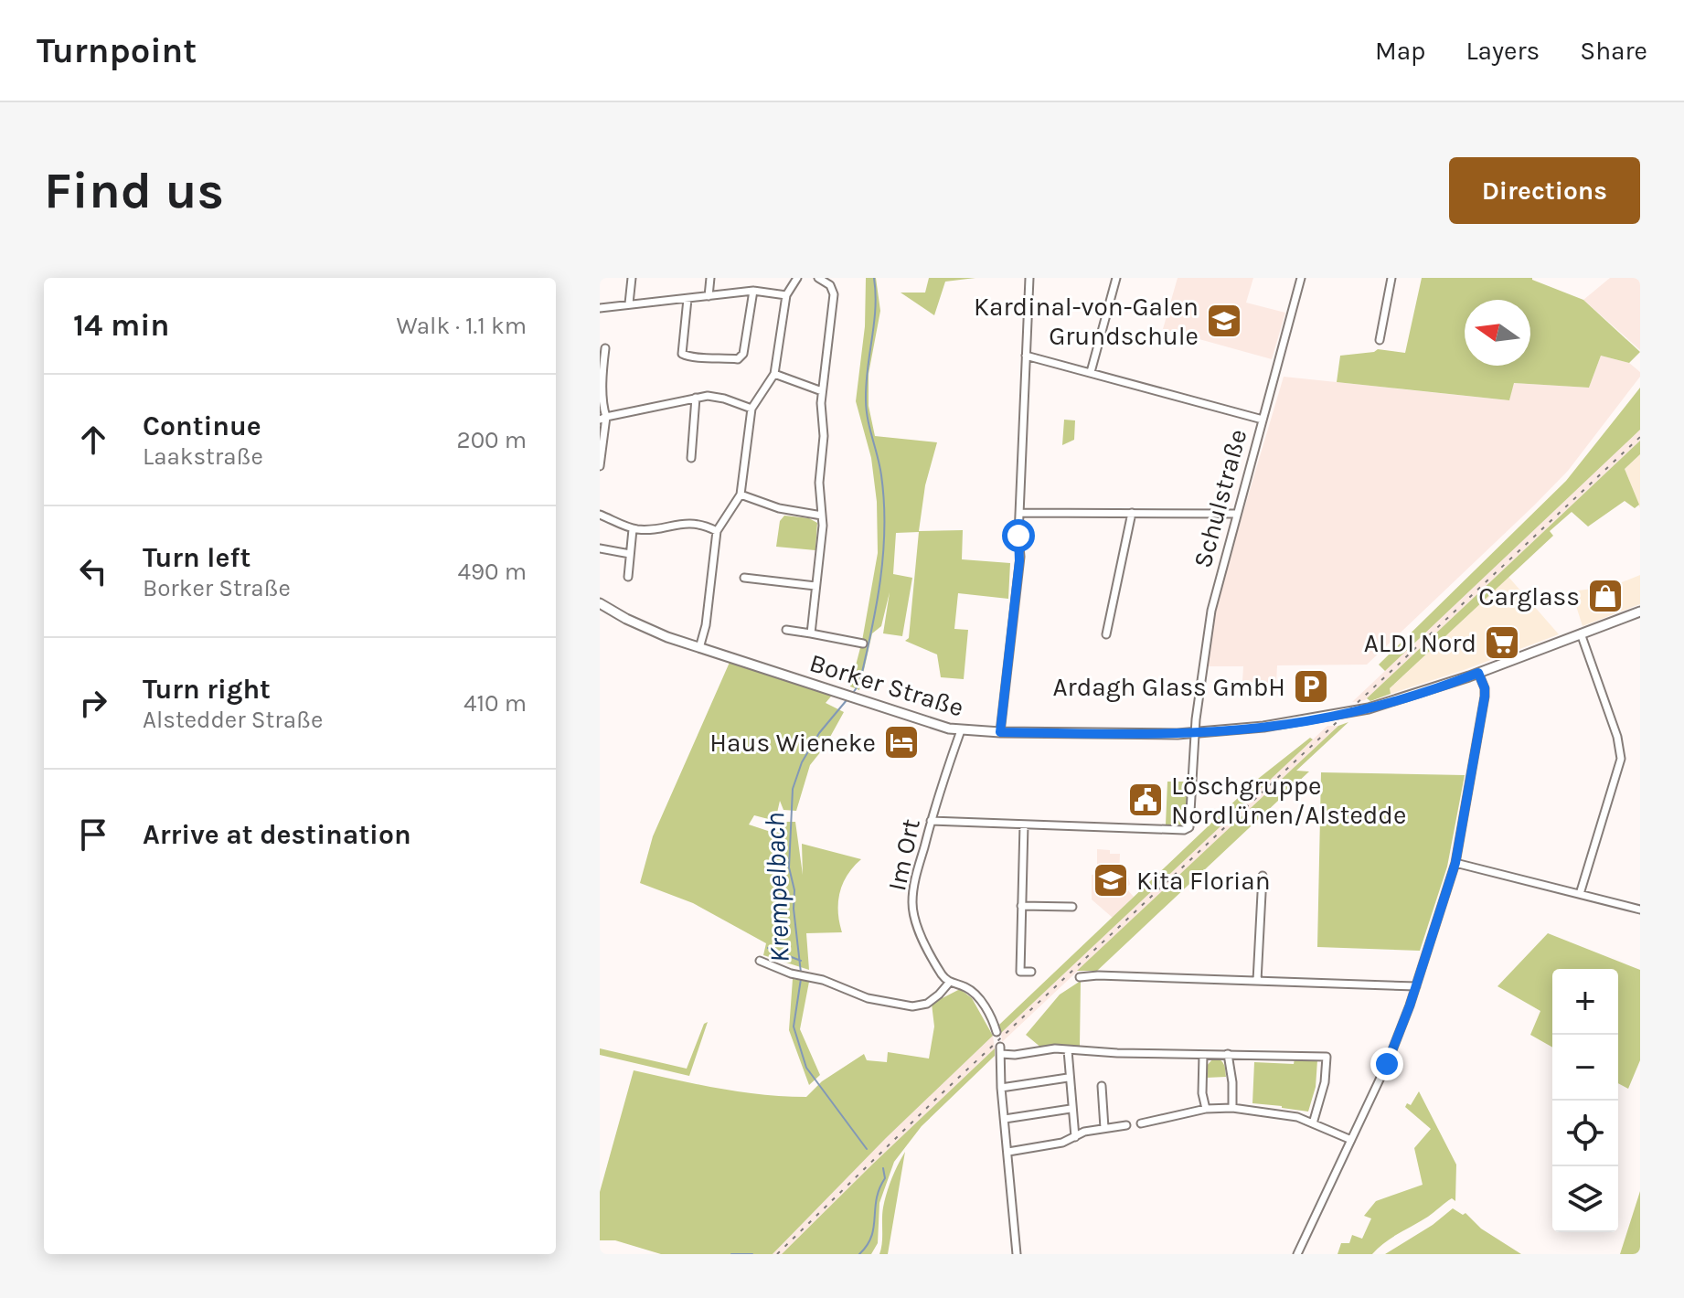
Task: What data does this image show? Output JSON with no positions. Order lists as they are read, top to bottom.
{
  "streets": {
    "main road": ["Borker Straße"],
    "street": ["Schulstraße", "Im Ort"]
  },
  "crossings": [
    ["Schulstraße", "Borker Straße"],
    ["Borker Straße", "Im Ort"]
  ],
  "water": ["Krempelbach"],
  "places": {
    "school or university": ["Kardinal-von-Galen Grundschule", "Kita Florian"],
    "shop": ["Carglass"],
    "supermarket": ["ALDI Nord"],
    "parking": ["Ardagh Glass GmbH"],
    "hotel": ["Haus Wieneke"],
    "public building": ["Löschgruppe Nordlünen/Alstedde"]
  },
  "north": "left",
  "page": {
    "header": "Turnpoint",
    "nav": ["Map", "Layers", "Share"],
    "buttons": "Directions",
    "title": "Find us",
    "heading": ["14 min", "Walk · 1.1 km"],
    "list": [
      ["Continue", "Laakstraße", "200 m"],
      ["Turn left", "Borker Straße", "490 m"],
      ["Turn right", "Alstedder Straße", "410 m"],
      "Arrive at destination"
    ],
    "map_buttons": ["+", "−"]
  }
}
